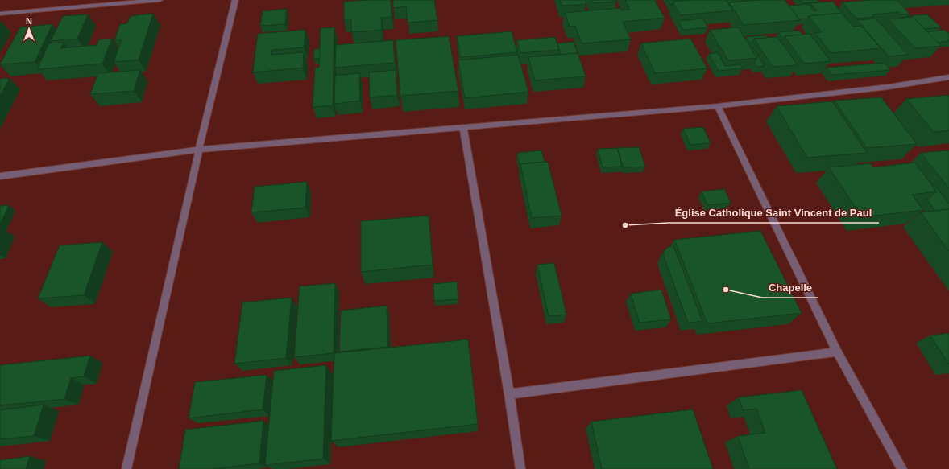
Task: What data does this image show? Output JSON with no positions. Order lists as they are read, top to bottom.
{
  "places": ["Église Catholique Saint Vincent de Paul", "Chapelle"],
  "north": "top"
}
